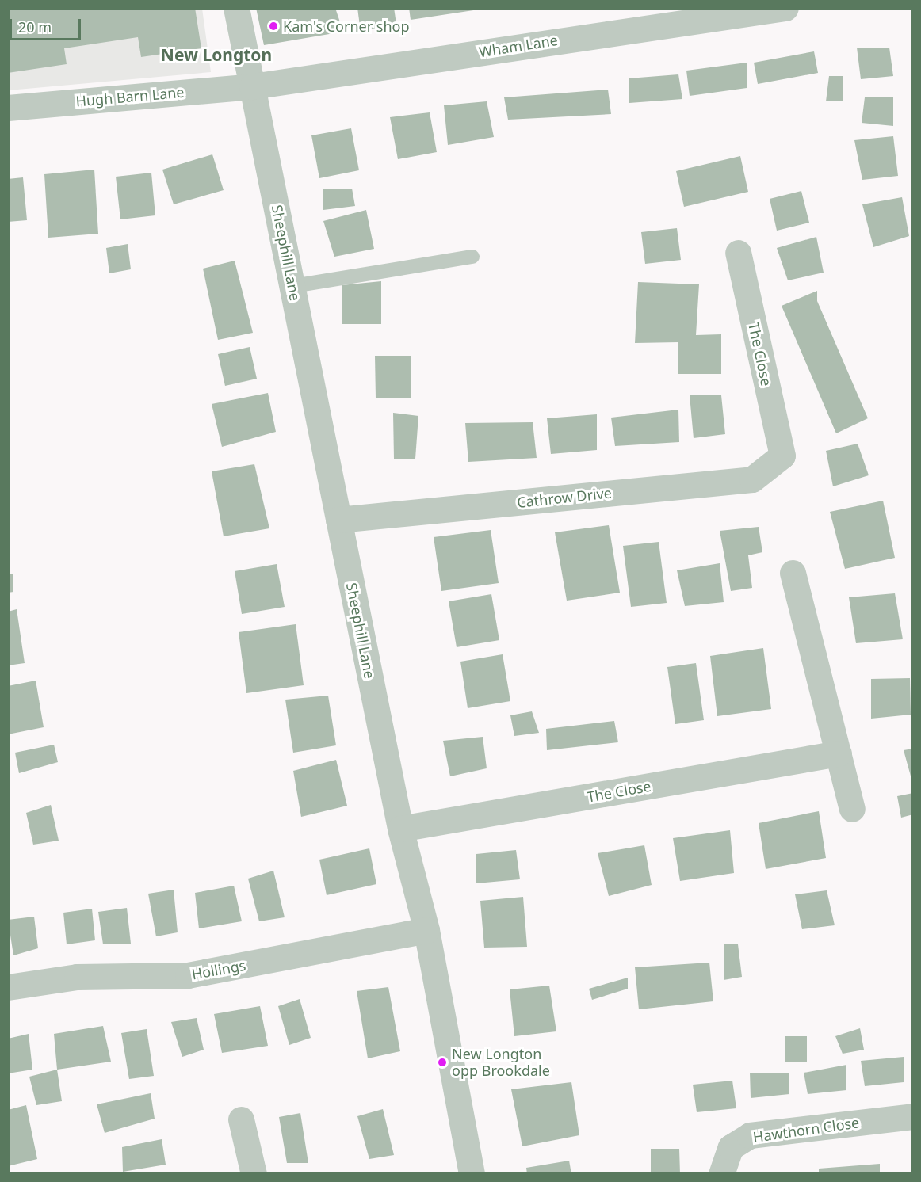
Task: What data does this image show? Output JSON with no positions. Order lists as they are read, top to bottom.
{
  "streets": {
    "street": [
      "Wham Lane",
      "Hugh Barn Lane",
      "Sheephill Lane",
      "The Close",
      "Cathrow Drive",
      "Hollings",
      "Hawthorn Close"
    ]
  },
  "crossings": [
    ["Wham Lane", "Hugh Barn Lane"],
    ["Wham Lane", "Sheephill Lane"],
    ["Hugh Barn Lane", "Sheephill Lane"],
    ["Sheephill Lane", "The Close"],
    ["Sheephill Lane", "Cathrow Drive"],
    ["Sheephill Lane", "Hollings"],
    ["The Close", "Cathrow Drive"]
  ],
  "districts": ["New Longton"],
  "places": ["Kam's Corner shop", "New Longton opp Brookdale"],
  "scale_bar": "20 m"
}
